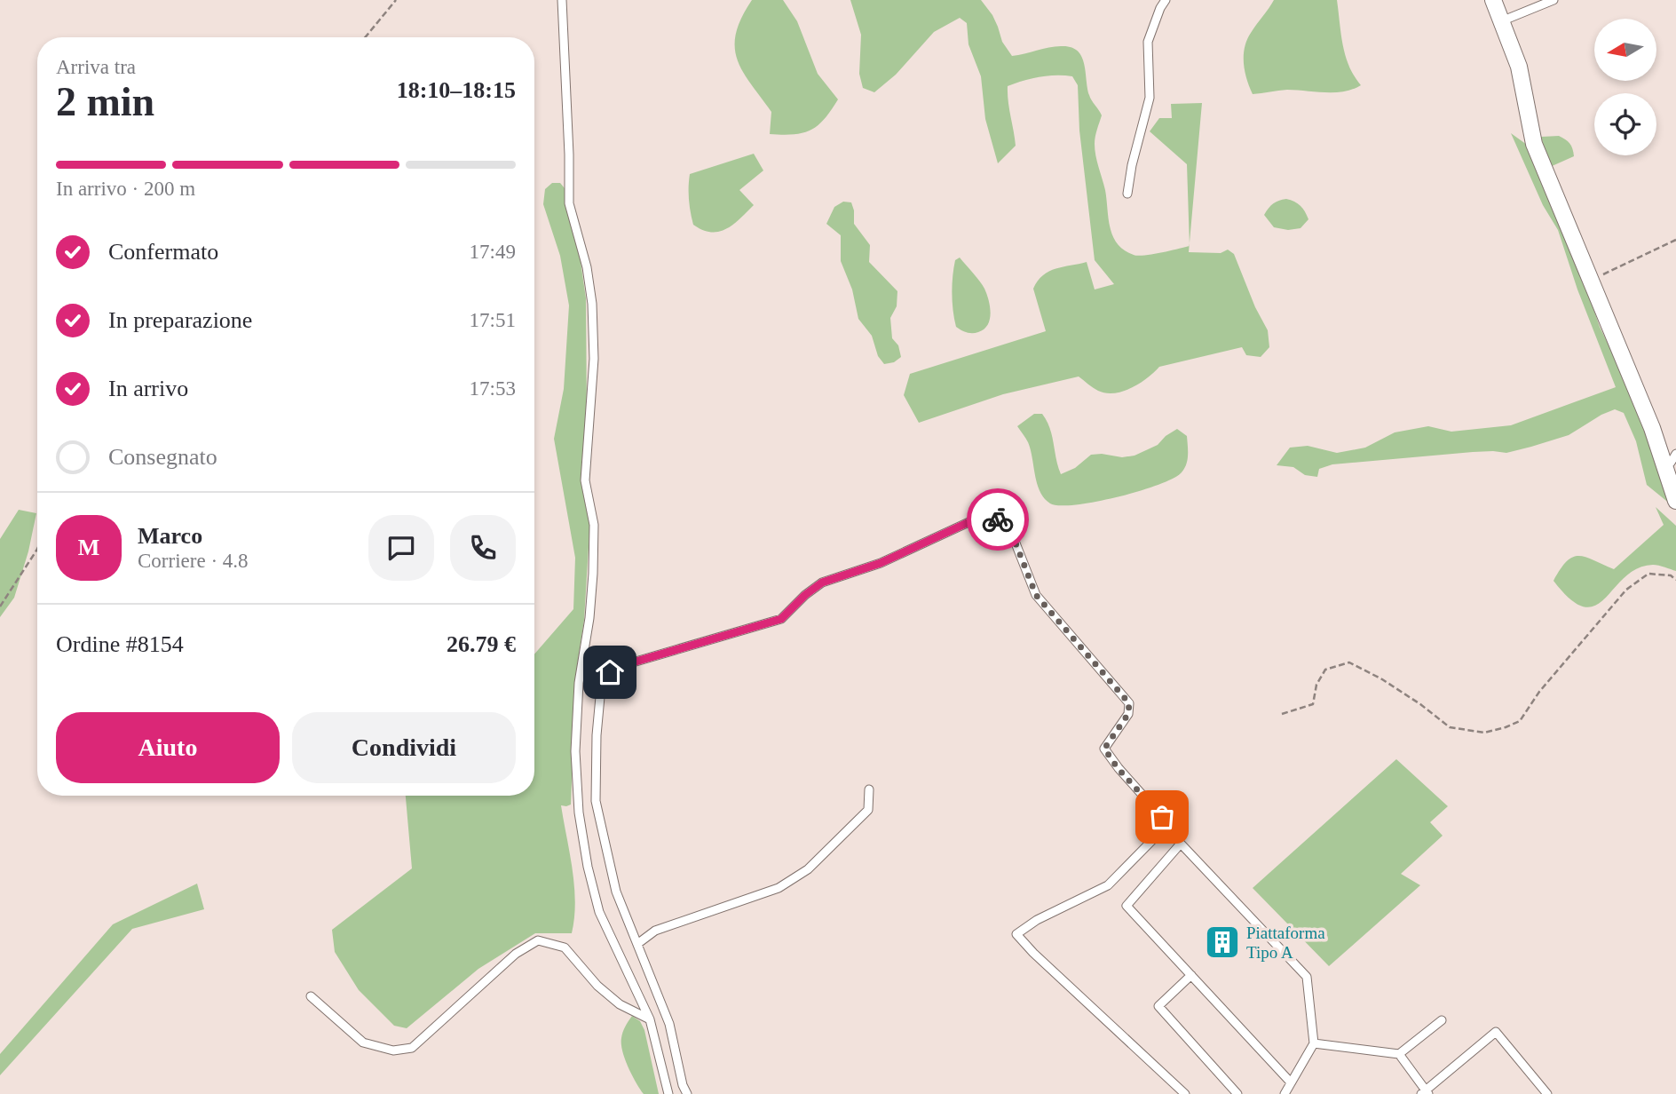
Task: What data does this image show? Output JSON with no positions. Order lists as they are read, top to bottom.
{
  "places": {
    "building": ["Piattaforma Tipo A"]
  },
  "north": "left",
  "page": {
    "heading": ["2 min", "Arriva tra", "18:10–18:15"],
    "panel": [
      "Marco",
      "Corriere · 4.8",
      "Ordine #8154",
      "26.79 €"
    ],
    "bar": "In arrivo · 200 m",
    "list": [
      ["Confermato", "17:49"],
      ["In preparazione", "17:51"],
      ["In arrivo", "17:53"],
      "Consegnato"
    ],
    "round": "M",
    "buttons": ["Aiuto", "Condividi"]
  }
}
